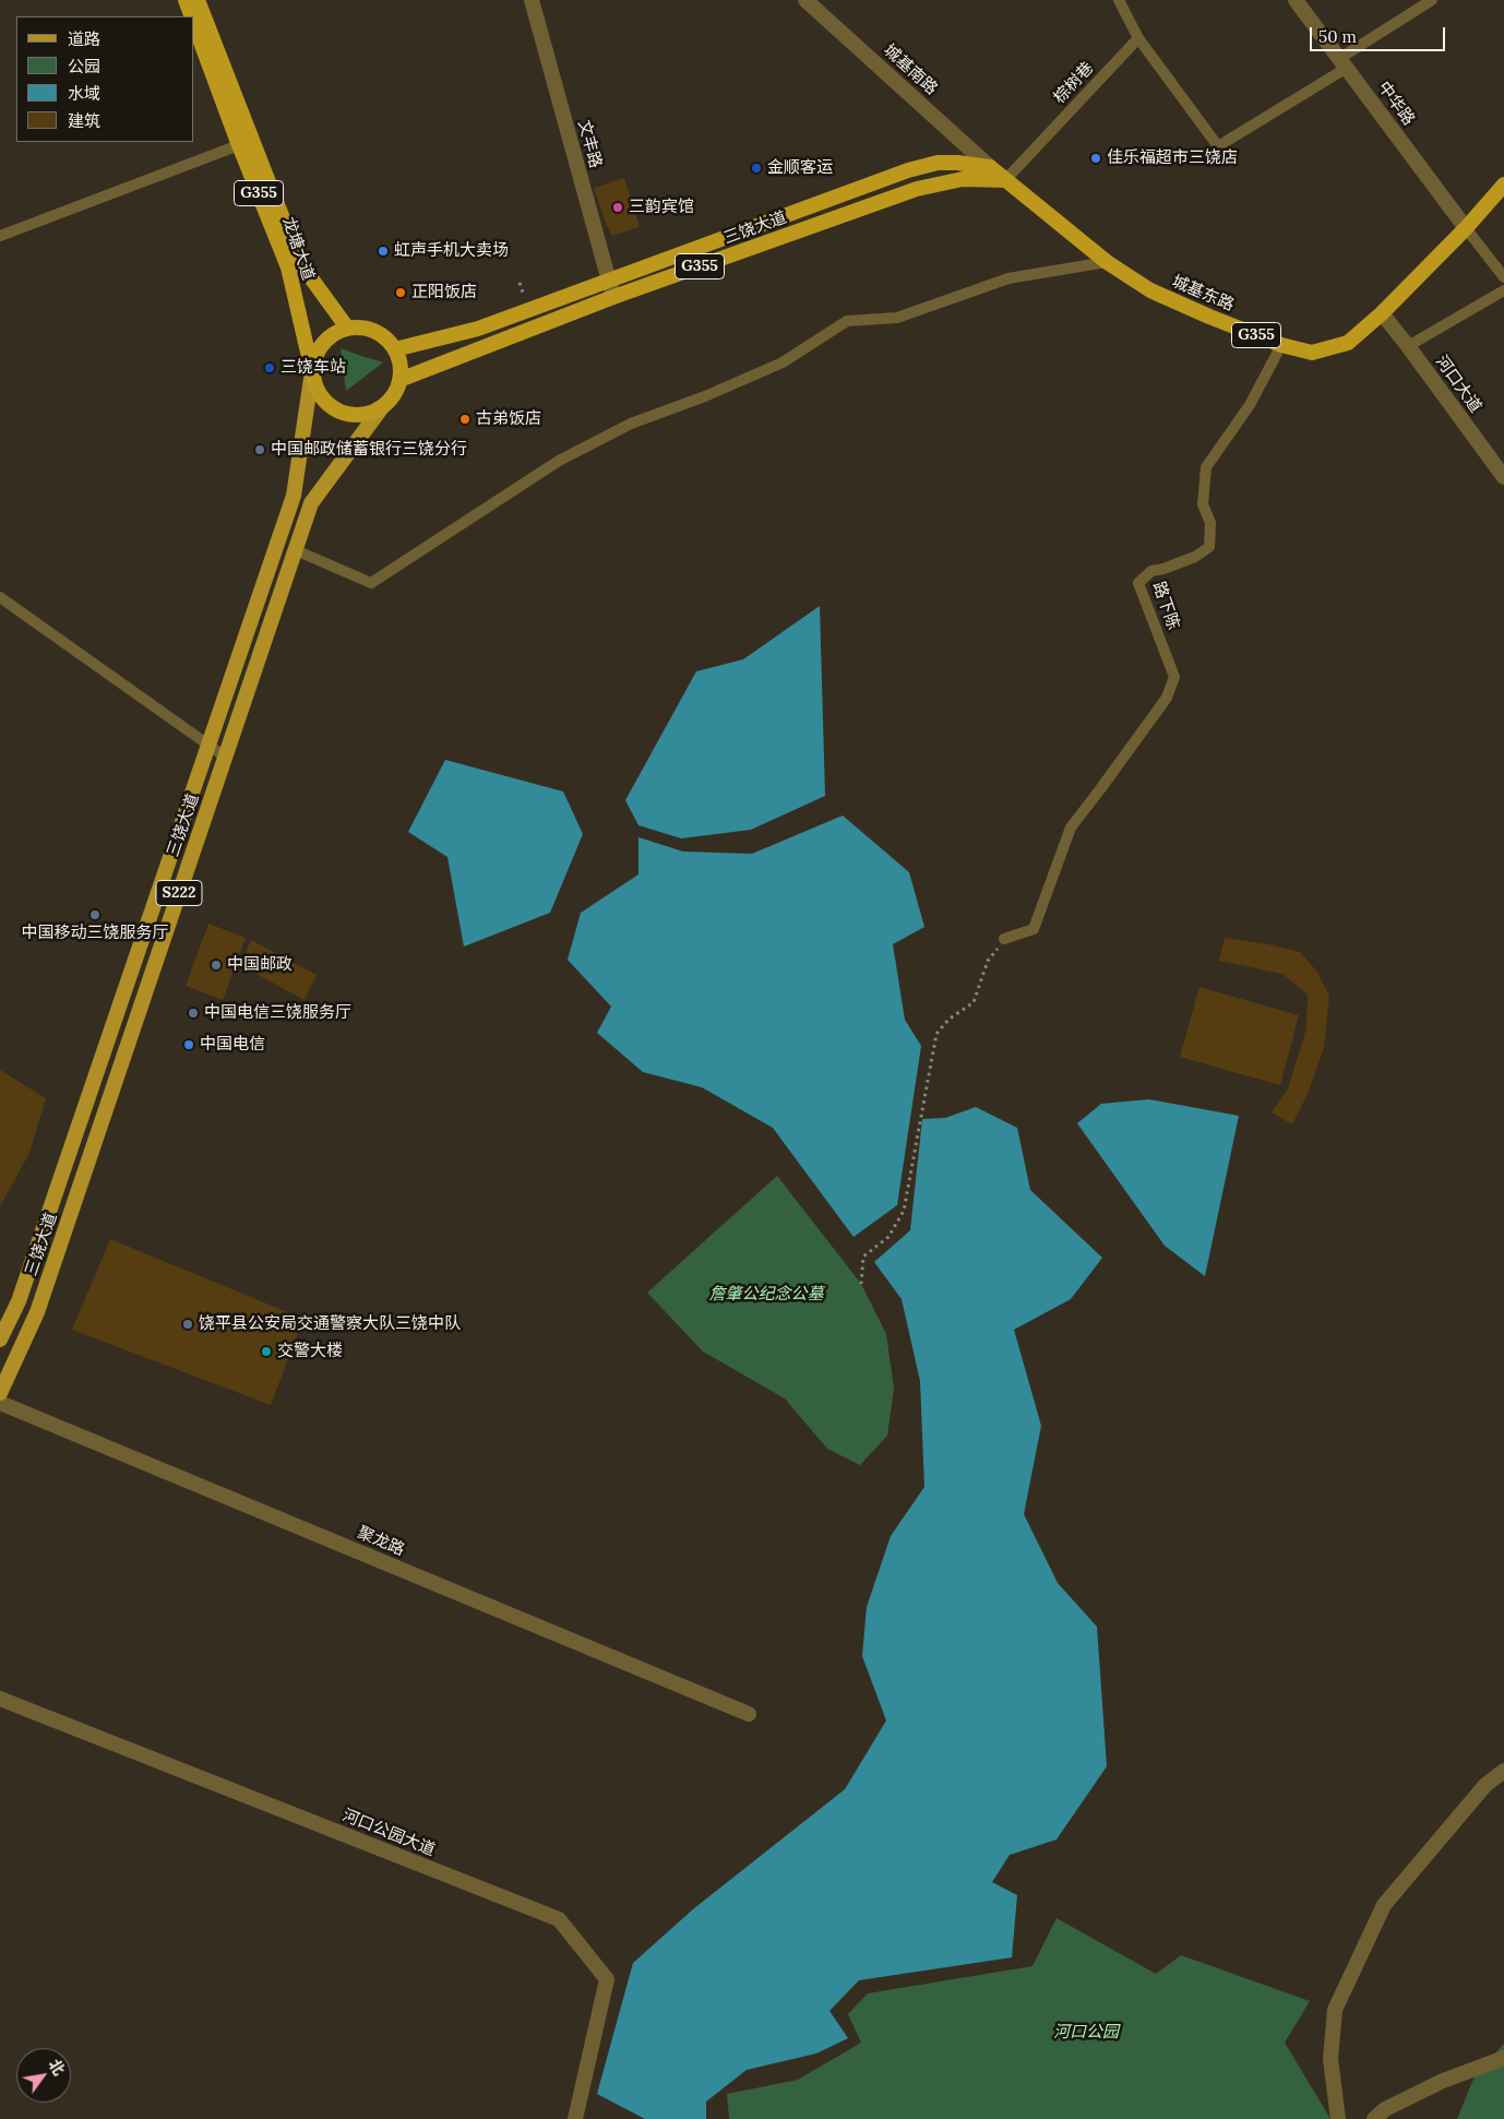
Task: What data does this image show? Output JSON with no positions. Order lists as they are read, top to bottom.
{
  "streets": {
    "highway": [
      "G355",
      "三饶大道",
      "龙塘大道",
      "城基东路"
    ],
    "main road": ["S222"],
    "street": [
      "城基南路",
      "中华路",
      "文丰路",
      "河口大道",
      "聚龙路",
      "河口公园大道"
    ],
    "lane": ["棕树巷", "路下陈"]
  },
  "crossings": [
    ["城基南路", "三饶大道"],
    ["城基南路", "城基东路"],
    ["棕树巷", "三饶大道"],
    ["棕树巷", "城基东路"],
    ["中华路", "城基东路"],
    ["文丰路", "三饶大道"],
    ["G355", "三饶大道"],
    ["G355", "龙塘大道"],
    ["三饶大道", "龙塘大道"],
    ["三饶大道", "城基东路"],
    ["城基东路", "河口大道"],
    ["城基东路", "路下陈"]
  ],
  "parks": ["詹肇公纪念公墓", "河口公园"],
  "places": [
    "佳乐福超市三饶店",
    "金顺客运",
    "三韵宾馆",
    "虹声手机大卖场",
    "正阳饭店",
    "三饶车站",
    "古弟饭店",
    "中国邮政储蓄银行三饶分行",
    "中国移动三饶服务厅",
    "中国邮政",
    "中国电信三饶服务厅",
    "中国电信",
    "饶平县公安局交通警察大队三饶中队",
    "交警大楼"
  ],
  "legend": [
    "道路",
    "公园",
    "水域",
    "建筑"
  ],
  "scale_bar": "50 m",
  "north": "top right"
}
